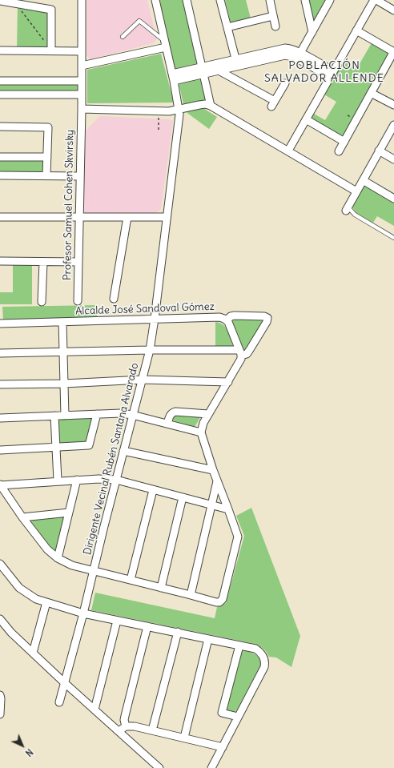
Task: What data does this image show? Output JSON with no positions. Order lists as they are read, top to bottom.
{
  "streets": {
    "street": ["Profesor Samuel Cohen Skvirsky", "Alcalde José Sandoval Gómez", "Dirigente Vecinal Rubén Santana Alvarado"]
  },
  "crossings": [
    ["Alcalde José Sandoval Gómez", "Dirigente Vecinal Rubén Santana Alvarado"]
  ],
  "districts": ["POBLACIÓN SALVADOR ALLENDE"],
  "north": "bottom right"
}
